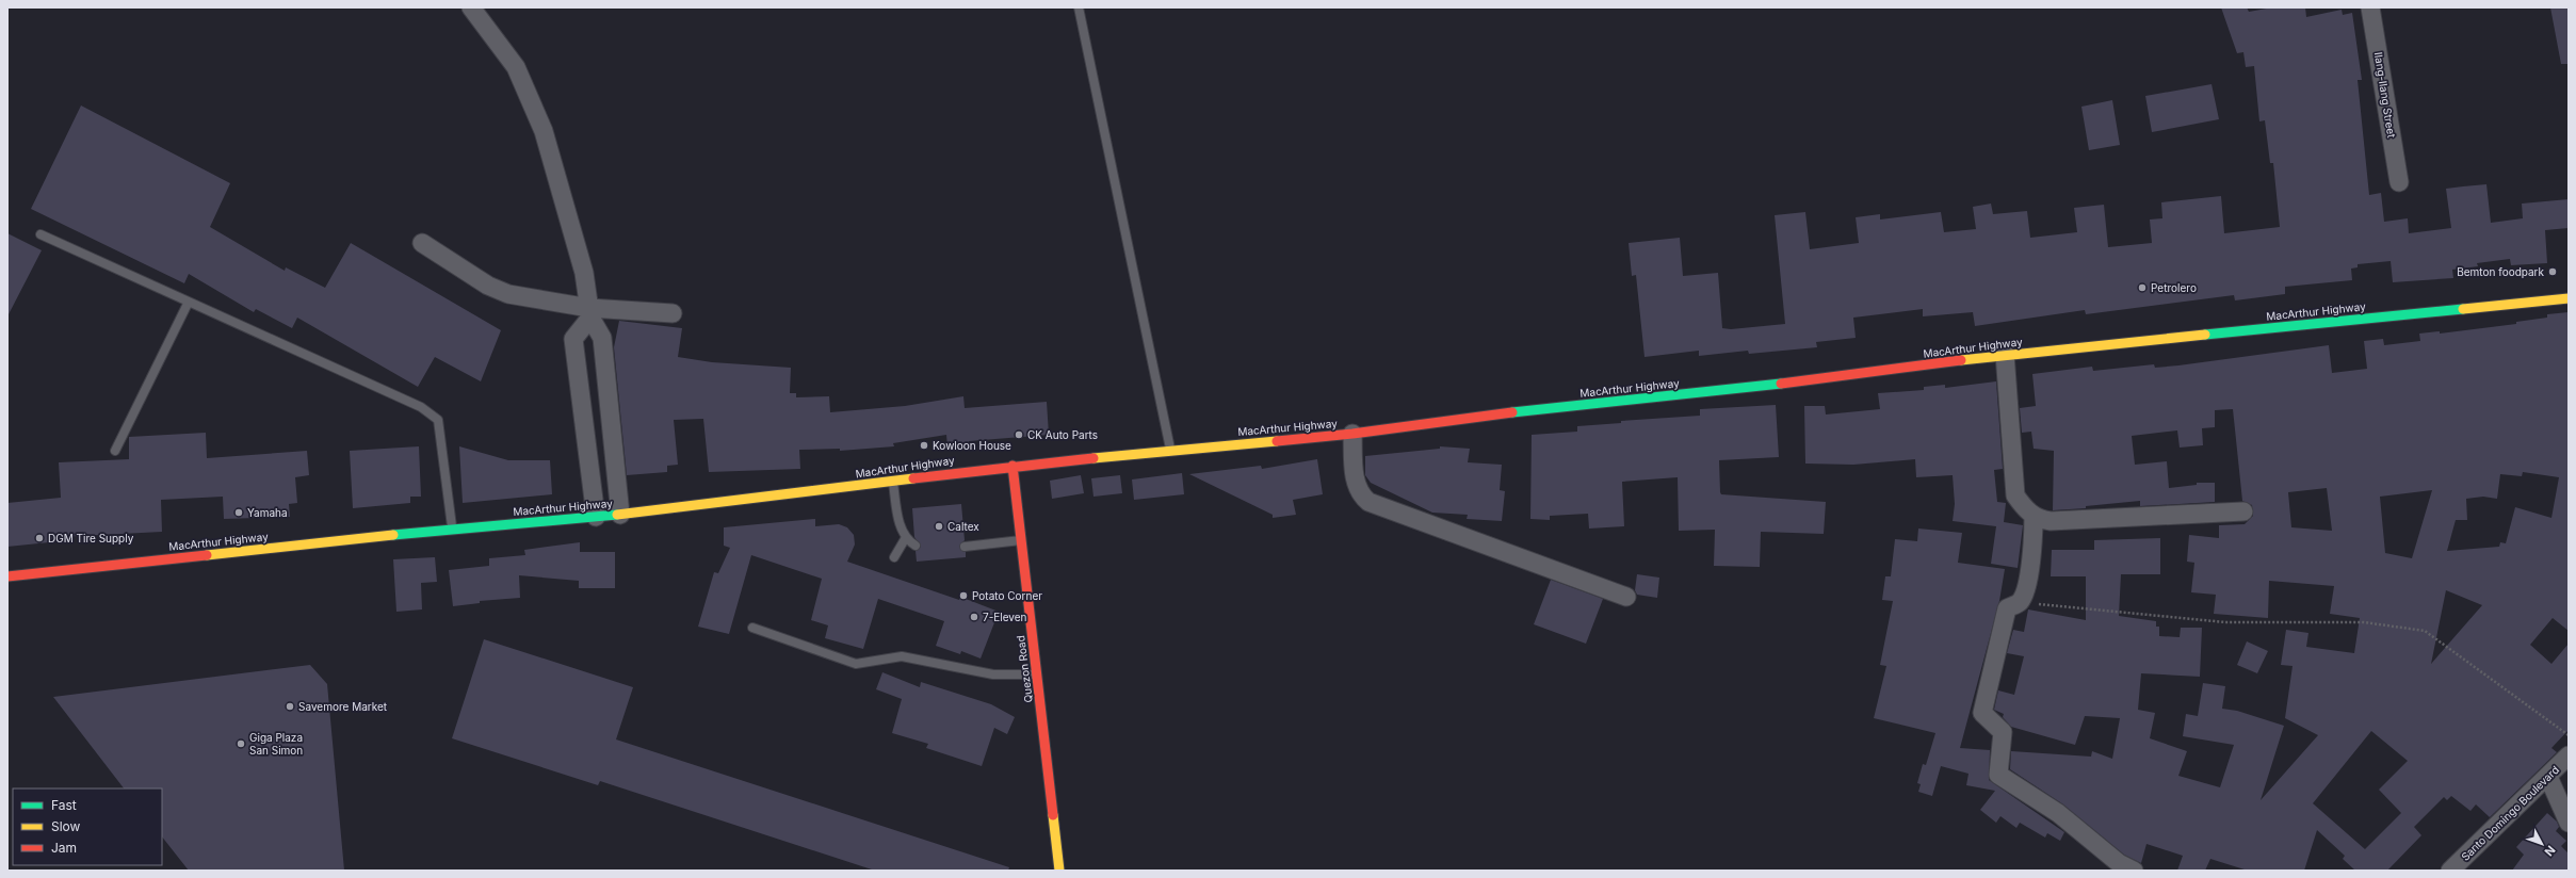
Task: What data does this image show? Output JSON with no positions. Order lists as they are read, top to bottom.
{
  "streets": {
    "main road": ["MacArthur Highway", "Quezon Road"],
    "street": ["Ilang-Ilang Street", "Santo Domingo Boulevard"]
  },
  "crossings": [
    ["MacArthur Highway", "Quezon Road"]
  ],
  "places": [
    "Bemton foodpark",
    "Petrolero",
    "CK Auto Parts",
    "Kowloon House",
    "Yamaha",
    "Caltex",
    "DGM Tire Supply",
    "Potato Corner",
    "7-Eleven",
    "Savemore Market",
    "Giga Plaza San Simon"
  ],
  "legend": ["Fast", "Slow", "Jam"],
  "north": "bottom right"
}
